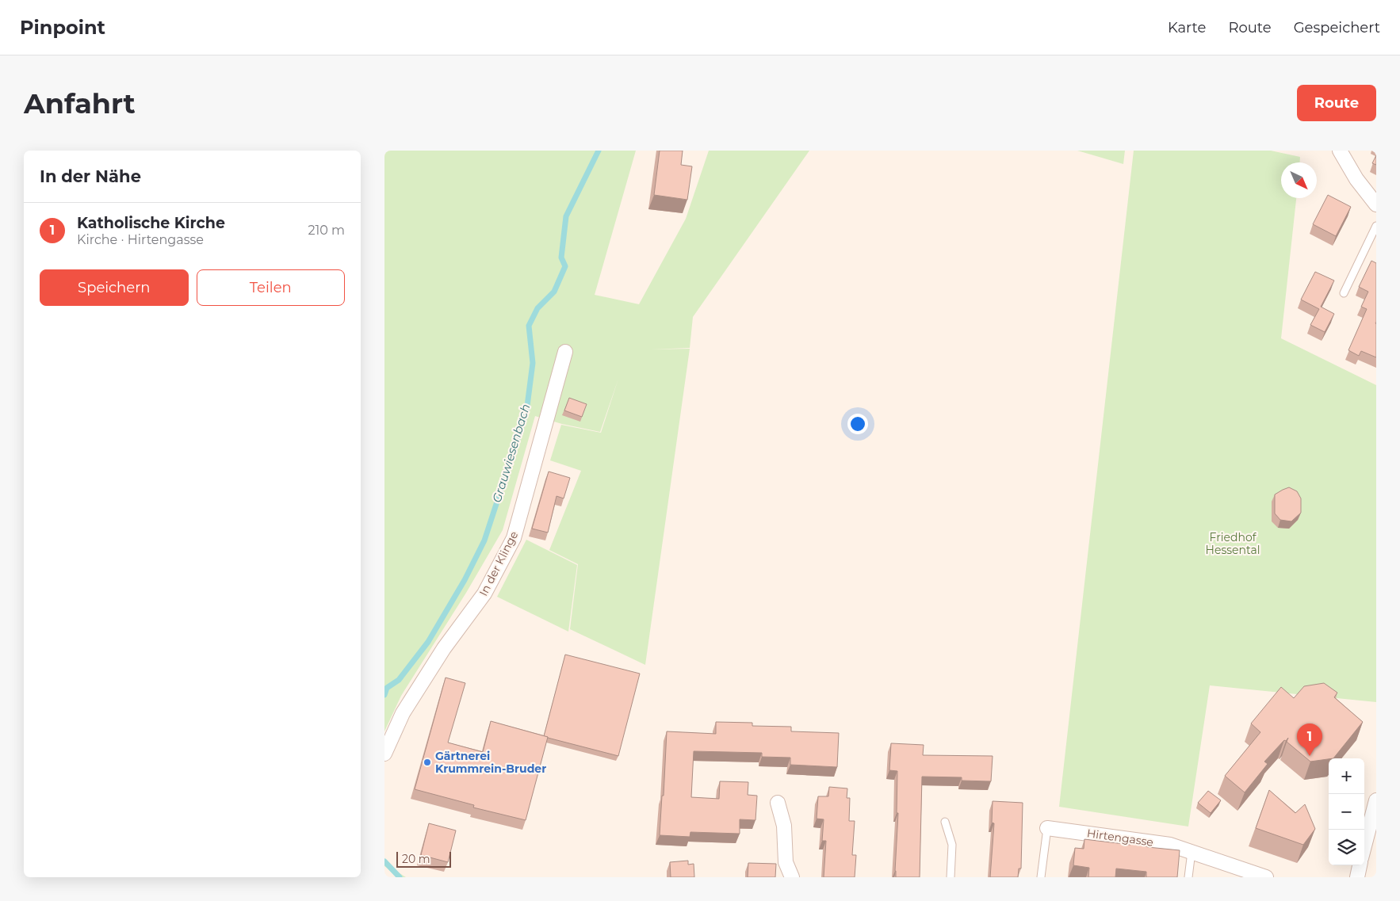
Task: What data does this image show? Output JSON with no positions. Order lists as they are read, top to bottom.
{
  "streets": {
    "street": ["In der Klinge", "Hirtengasse"]
  },
  "water": ["Grauwiesenbach"],
  "parks": ["Friedhof Hessental"],
  "places": ["Gärtnerei Krummrein-Bruder"],
  "scale_bar": "20 m",
  "north": "bottom right",
  "page": {
    "header": "Pinpoint",
    "nav": ["Karte", "Route", "Gespeichert"],
    "buttons": [
      "Route",
      ["Speichern", "Teilen"]
    ],
    "title": "Anfahrt",
    "heading": "In der Nähe",
    "list": [
      {
        "mark": "1",
        "name": "Katholische Kirche",
        "note": "Kirche · Hirtengasse",
        "value": "210 m"
      }
    ],
    "pins": "1",
    "map_buttons": ["+", "−"],
    "scale": "20 m"
  }
}
